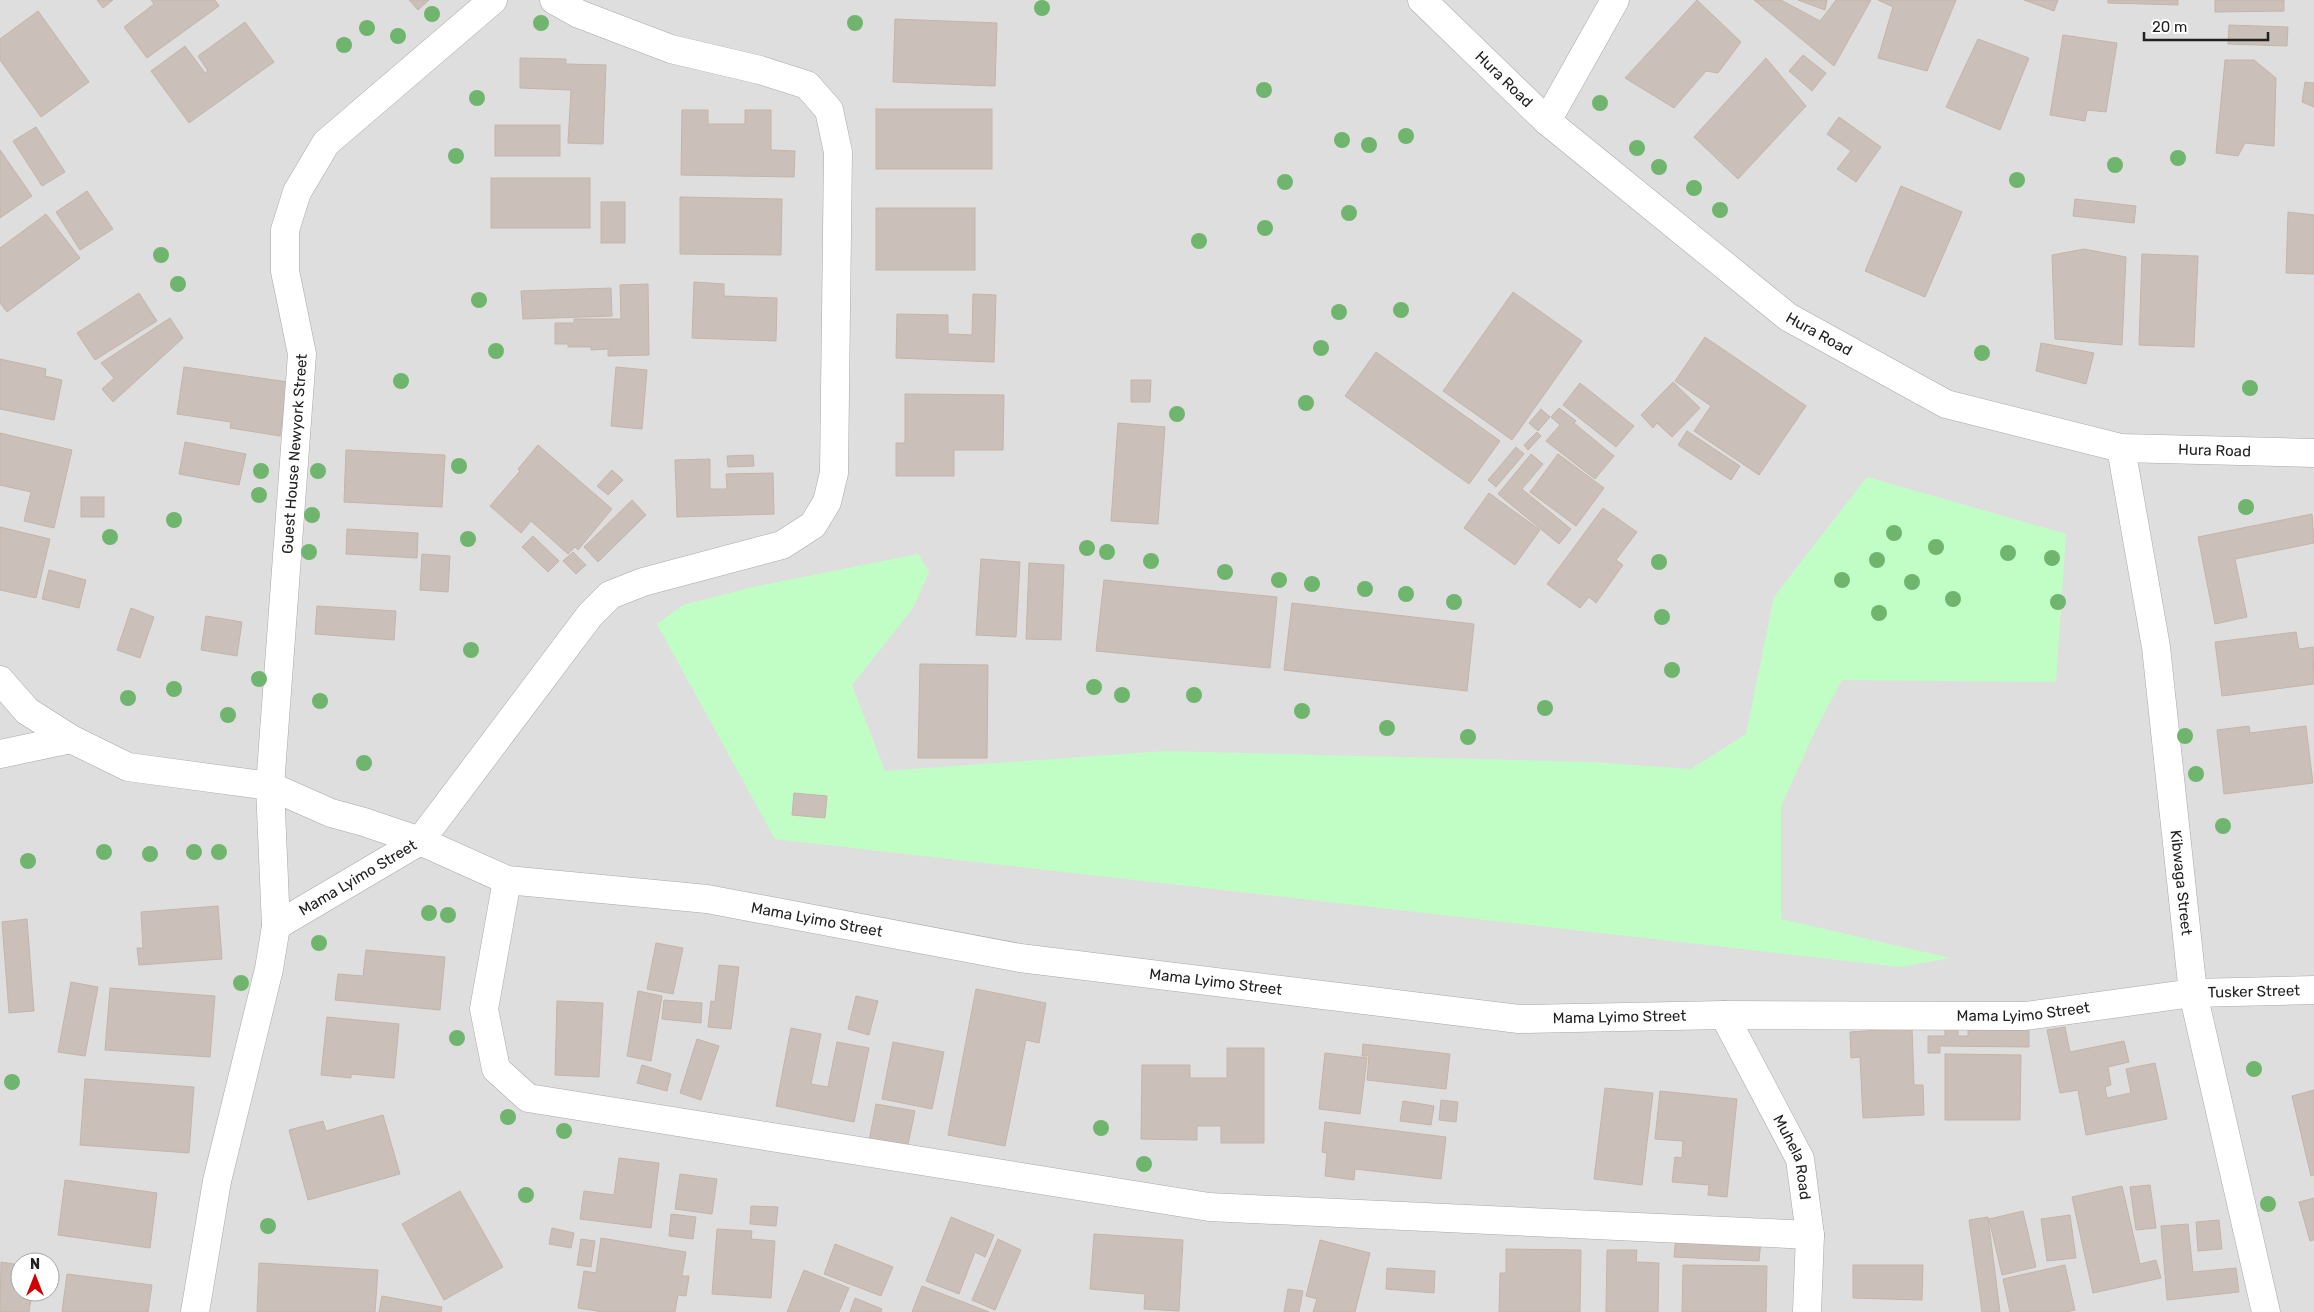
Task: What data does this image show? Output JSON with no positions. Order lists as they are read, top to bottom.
{
  "streets": {
    "street": [
      "Hura Road",
      "Guest House Newyork Street",
      "Mama Lyimo Street",
      "Kibwaga Street",
      "Tusker Street",
      "Muhela Road"
    ]
  },
  "crossings": [
    ["Hura Road", "Kibwaga Street"],
    ["Guest House Newyork Street", "Mama Lyimo Street"],
    ["Mama Lyimo Street", "Kibwaga Street"],
    ["Mama Lyimo Street", "Tusker Street"],
    ["Mama Lyimo Street", "Muhela Road"],
    ["Kibwaga Street", "Tusker Street"]
  ],
  "scale_bar": "20 m",
  "north": "top"
}
